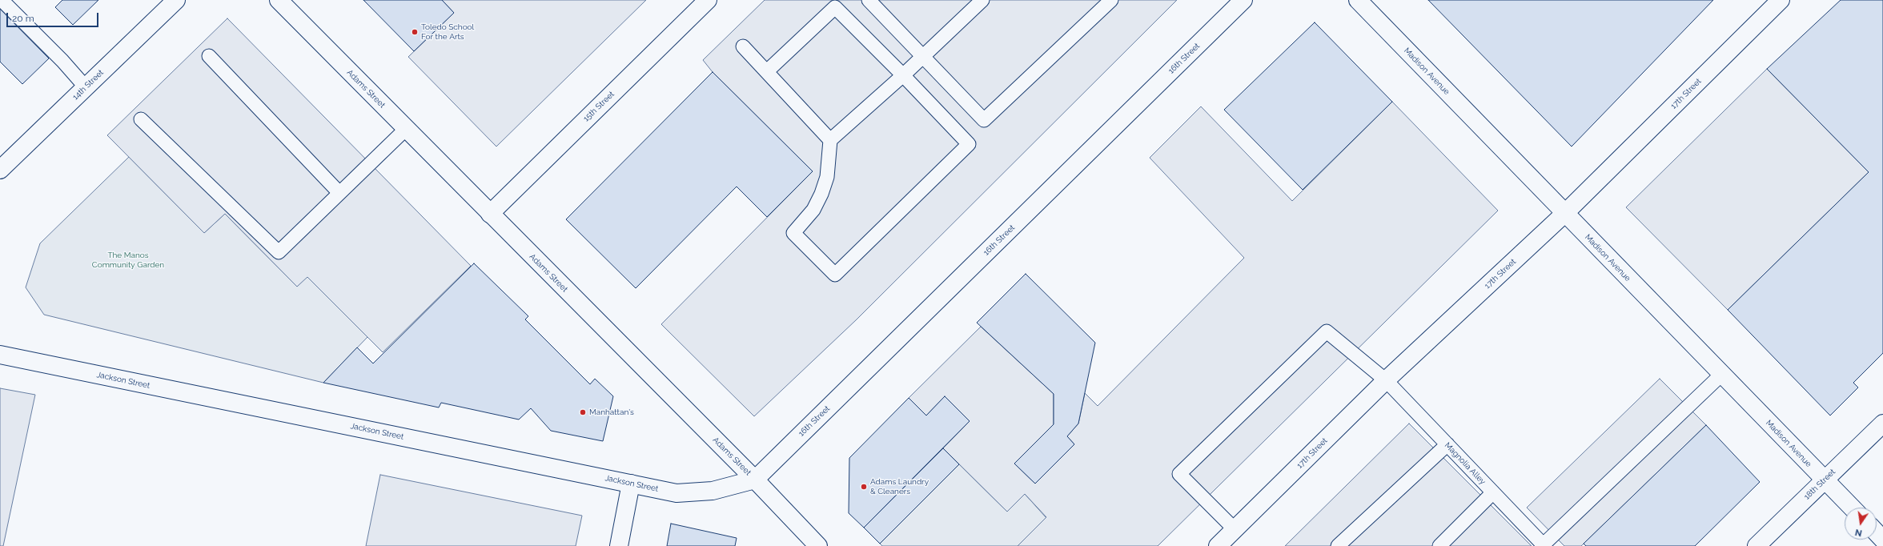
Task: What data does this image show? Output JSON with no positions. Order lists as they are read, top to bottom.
{
  "streets": {
    "street": [
      "16th Street",
      "Madison Avenue",
      "14th Street",
      "Adams Street",
      "17th Street",
      "15th Street",
      "Jackson Street",
      "18th Street"
    ],
    "lane": ["Magnolia Alley"]
  },
  "crossings": [
    ["16th Street", "Adams Street"],
    ["16th Street", "Jackson Street"],
    ["Madison Avenue", "17th Street"],
    ["Madison Avenue", "18th Street"],
    ["Adams Street", "15th Street"],
    ["Adams Street", "Jackson Street"],
    ["17th Street", "Magnolia Alley"]
  ],
  "parks": ["The Manos Community Garden"],
  "places": ["Toledo School For the Arts", "Manhattan's", "Adams Laundry & Cleaners"],
  "scale_bar": "20 m",
  "north": "bottom"
}
